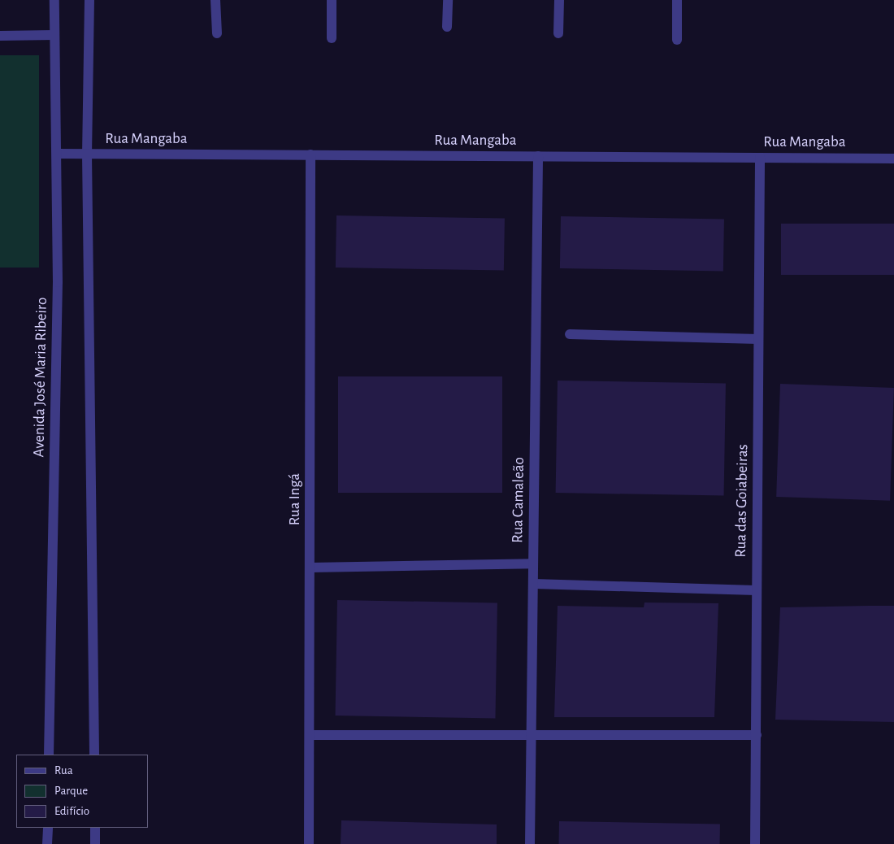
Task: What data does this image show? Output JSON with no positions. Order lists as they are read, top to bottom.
{
  "streets": {
    "street": [
      "Rua Mangaba",
      "Avenida José Maria Ribeiro",
      "Rua Ingá",
      "Rua Camaleão",
      "Rua das Goiabeiras"
    ]
  },
  "crossings": [
    ["Rua Mangaba", "Avenida José Maria Ribeiro"],
    ["Rua Mangaba", "Rua Ingá"],
    ["Rua Mangaba", "Rua Camaleão"],
    ["Rua Mangaba", "Rua das Goiabeiras"]
  ],
  "legend": ["Rua", "Parque", "Edifício"]
}
